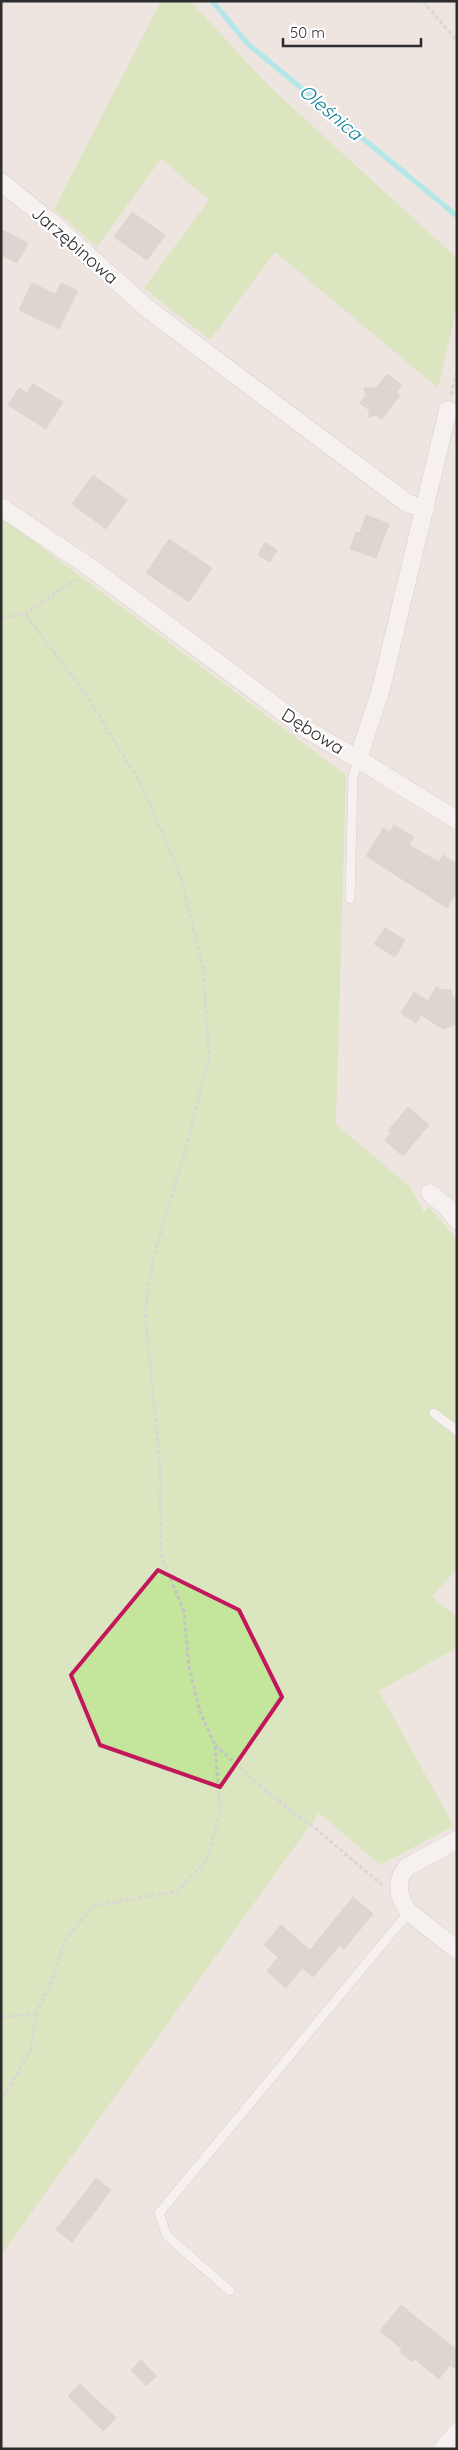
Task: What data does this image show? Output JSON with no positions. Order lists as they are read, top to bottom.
{
  "streets": {
    "street": ["Jarzębinowa", "Dębowa"]
  },
  "crossings": [
    ["Jarzębinowa", "Dębowa"]
  ],
  "water": ["Oleśnica"],
  "scale_bar": "50 m"
}
